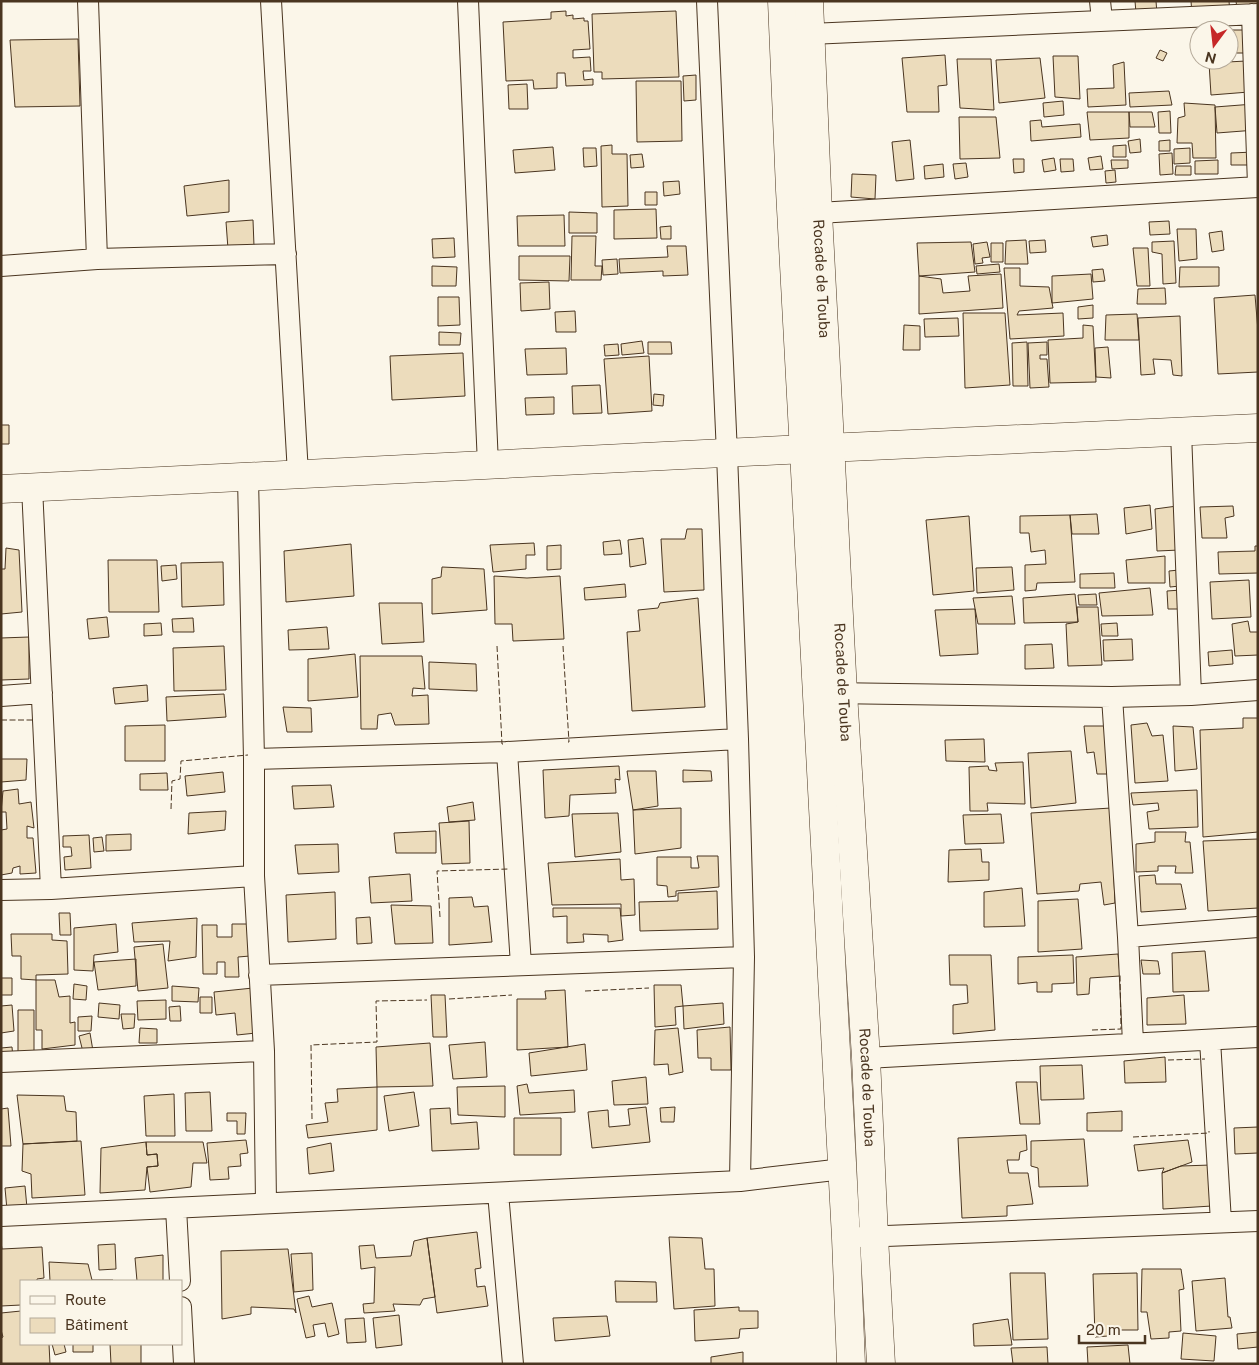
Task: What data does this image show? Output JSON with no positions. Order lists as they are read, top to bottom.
{
  "streets": {
    "main road": ["Rocade de Touba"]
  },
  "legend": ["Route", "Bâtiment"],
  "scale_bar": "20 m",
  "north": "bottom"
}
